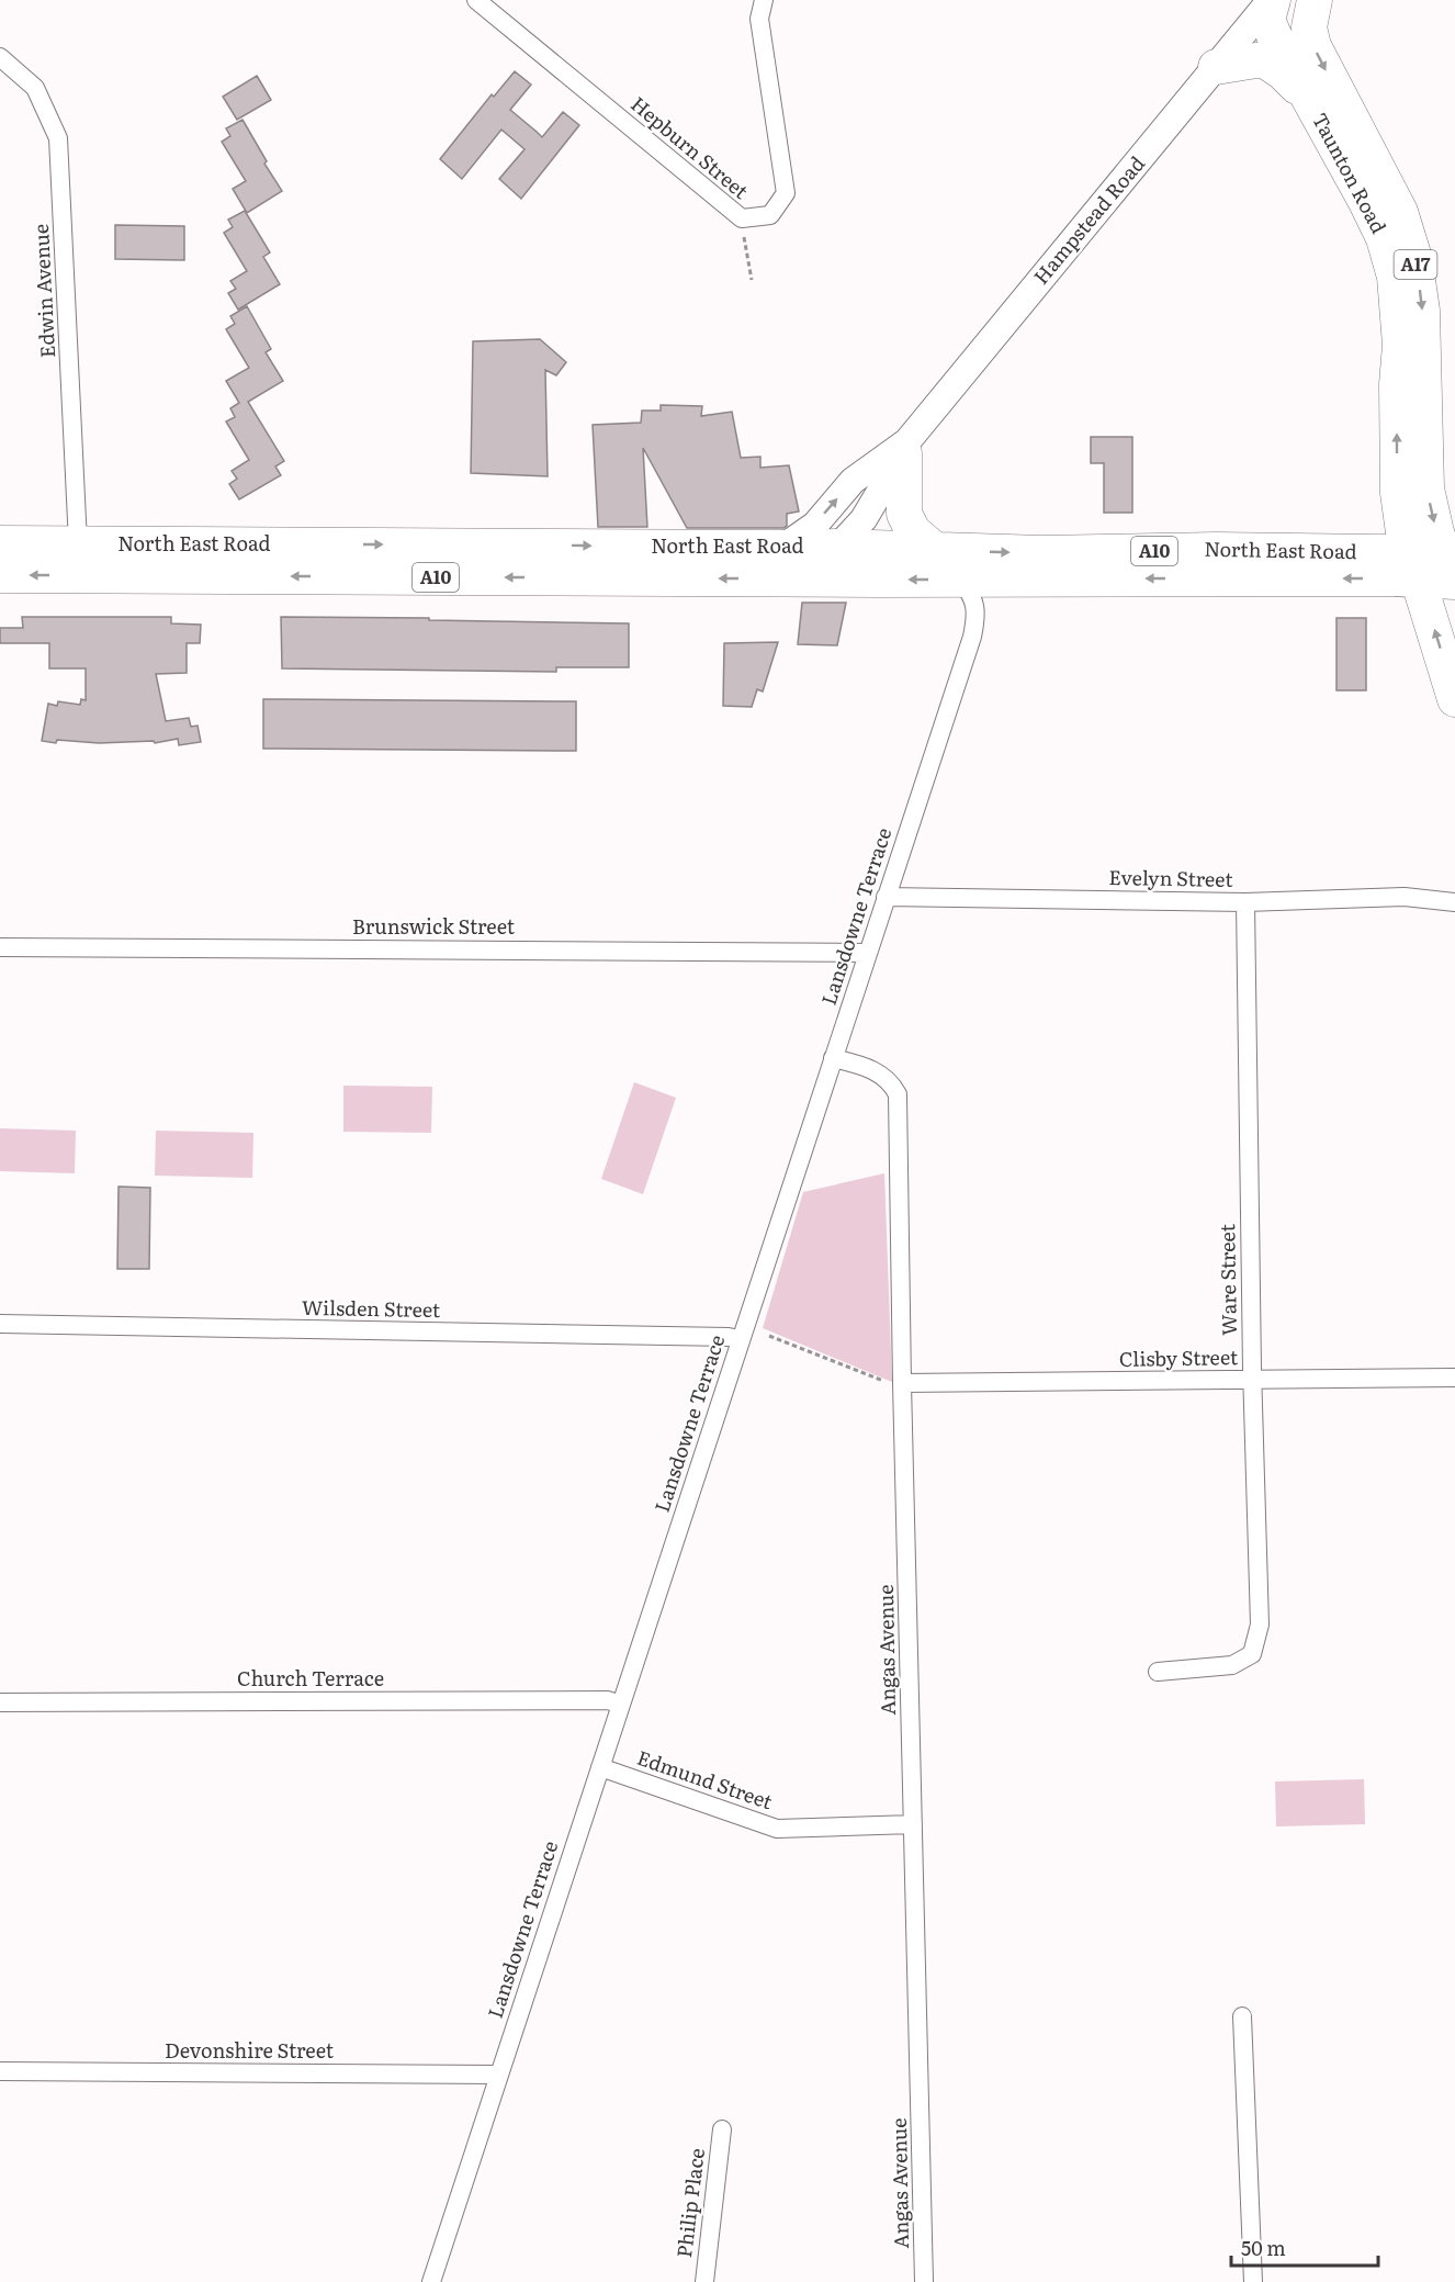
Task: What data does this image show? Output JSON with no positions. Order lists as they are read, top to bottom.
{
  "streets": {
    "highway": [
      "Taunton Road",
      "A17",
      "North East Road",
      "A10"
    ],
    "main road": ["Hampstead Road"],
    "street": [
      "Hepburn Street",
      "Edwin Avenue",
      "Evelyn Street",
      "Lansdowne Terrace",
      "Brunswick Street",
      "Ware Street",
      "Wilsden Street",
      "Clisby Street",
      "Angas Avenue",
      "Church Terrace",
      "Edmund Street",
      "Devonshire Street",
      "Philip Place"
    ]
  },
  "crossings": [
    ["Taunton Road", "Hampstead Road"],
    ["Taunton Road", "A17"],
    ["Taunton Road", "North East Road"],
    ["Hampstead Road", "North East Road"],
    ["A17", "North East Road"],
    ["Edwin Avenue", "North East Road"],
    ["North East Road", "Lansdowne Terrace"],
    ["Evelyn Street", "Lansdowne Terrace"],
    ["Evelyn Street", "Ware Street"],
    ["Lansdowne Terrace", "Brunswick Street"],
    ["Lansdowne Terrace", "Wilsden Street"],
    ["Lansdowne Terrace", "Angas Avenue"],
    ["Lansdowne Terrace", "Church Terrace"],
    ["Lansdowne Terrace", "Edmund Street"],
    ["Lansdowne Terrace", "Devonshire Street"],
    ["Ware Street", "Clisby Street"],
    ["Clisby Street", "Angas Avenue"],
    ["Angas Avenue", "Edmund Street"]
  ],
  "scale_bar": "50 m"
}
